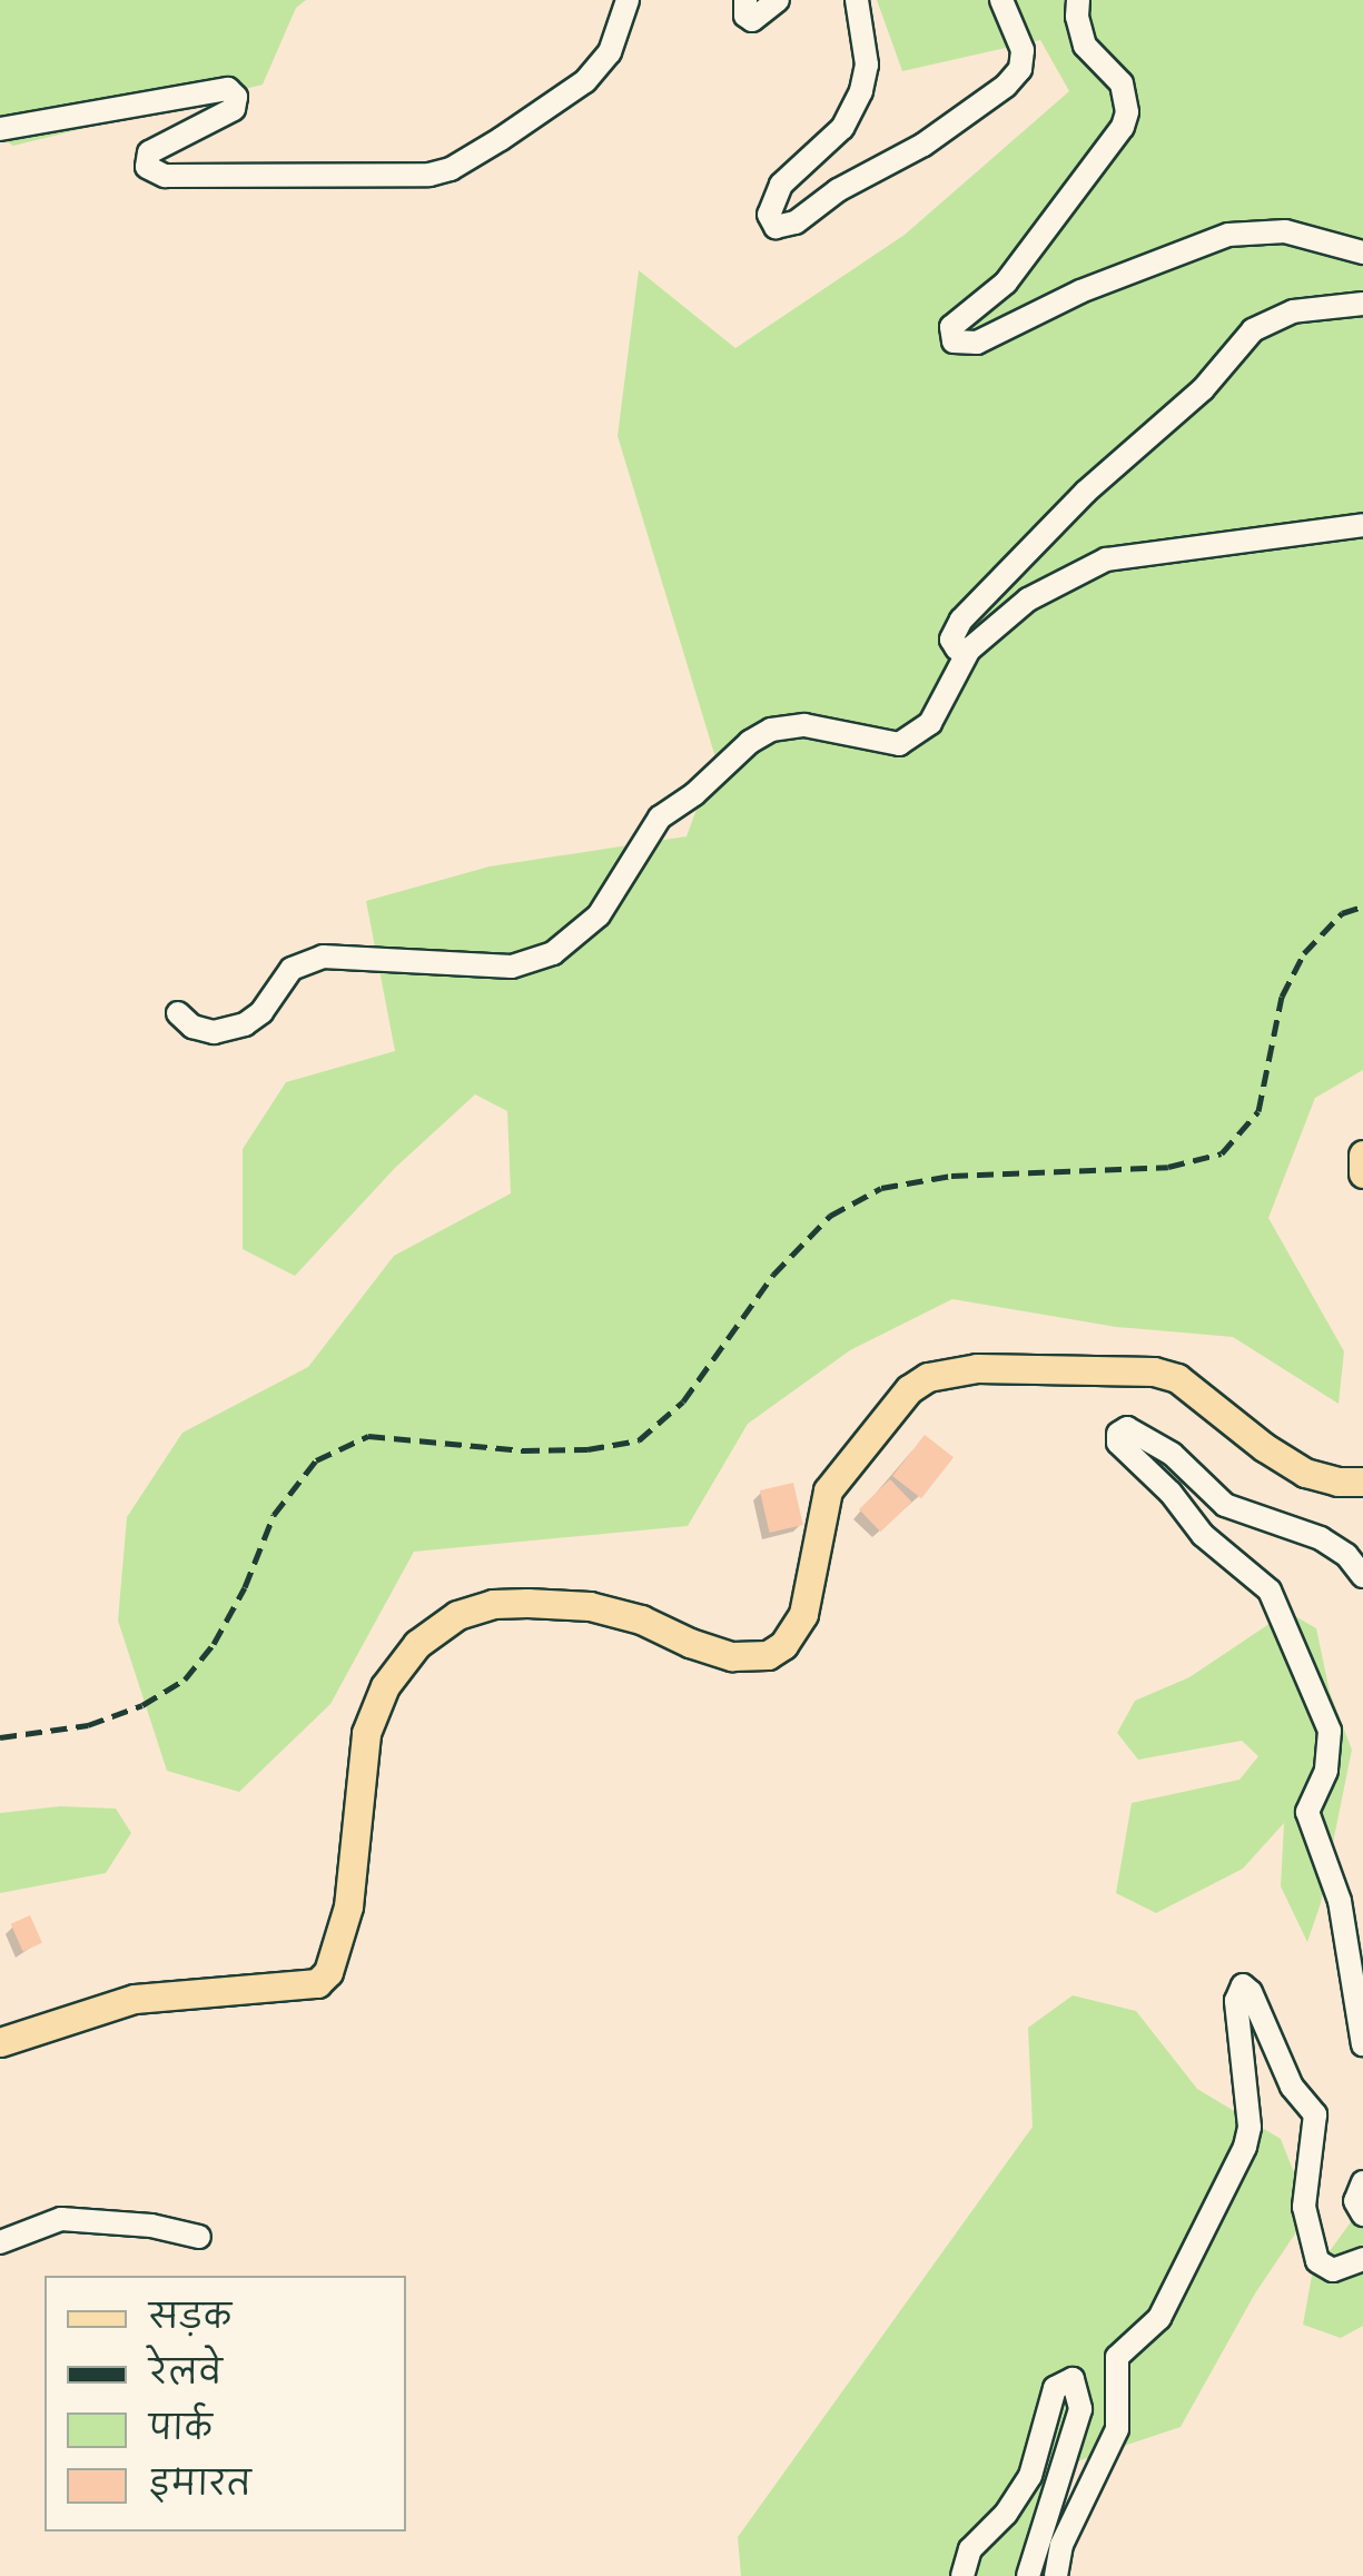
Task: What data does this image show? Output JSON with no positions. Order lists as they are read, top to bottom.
{
  "legend": [
    "सड़क",
    "रेलवे",
    "पार्क",
    "इमारत"
  ]
}
